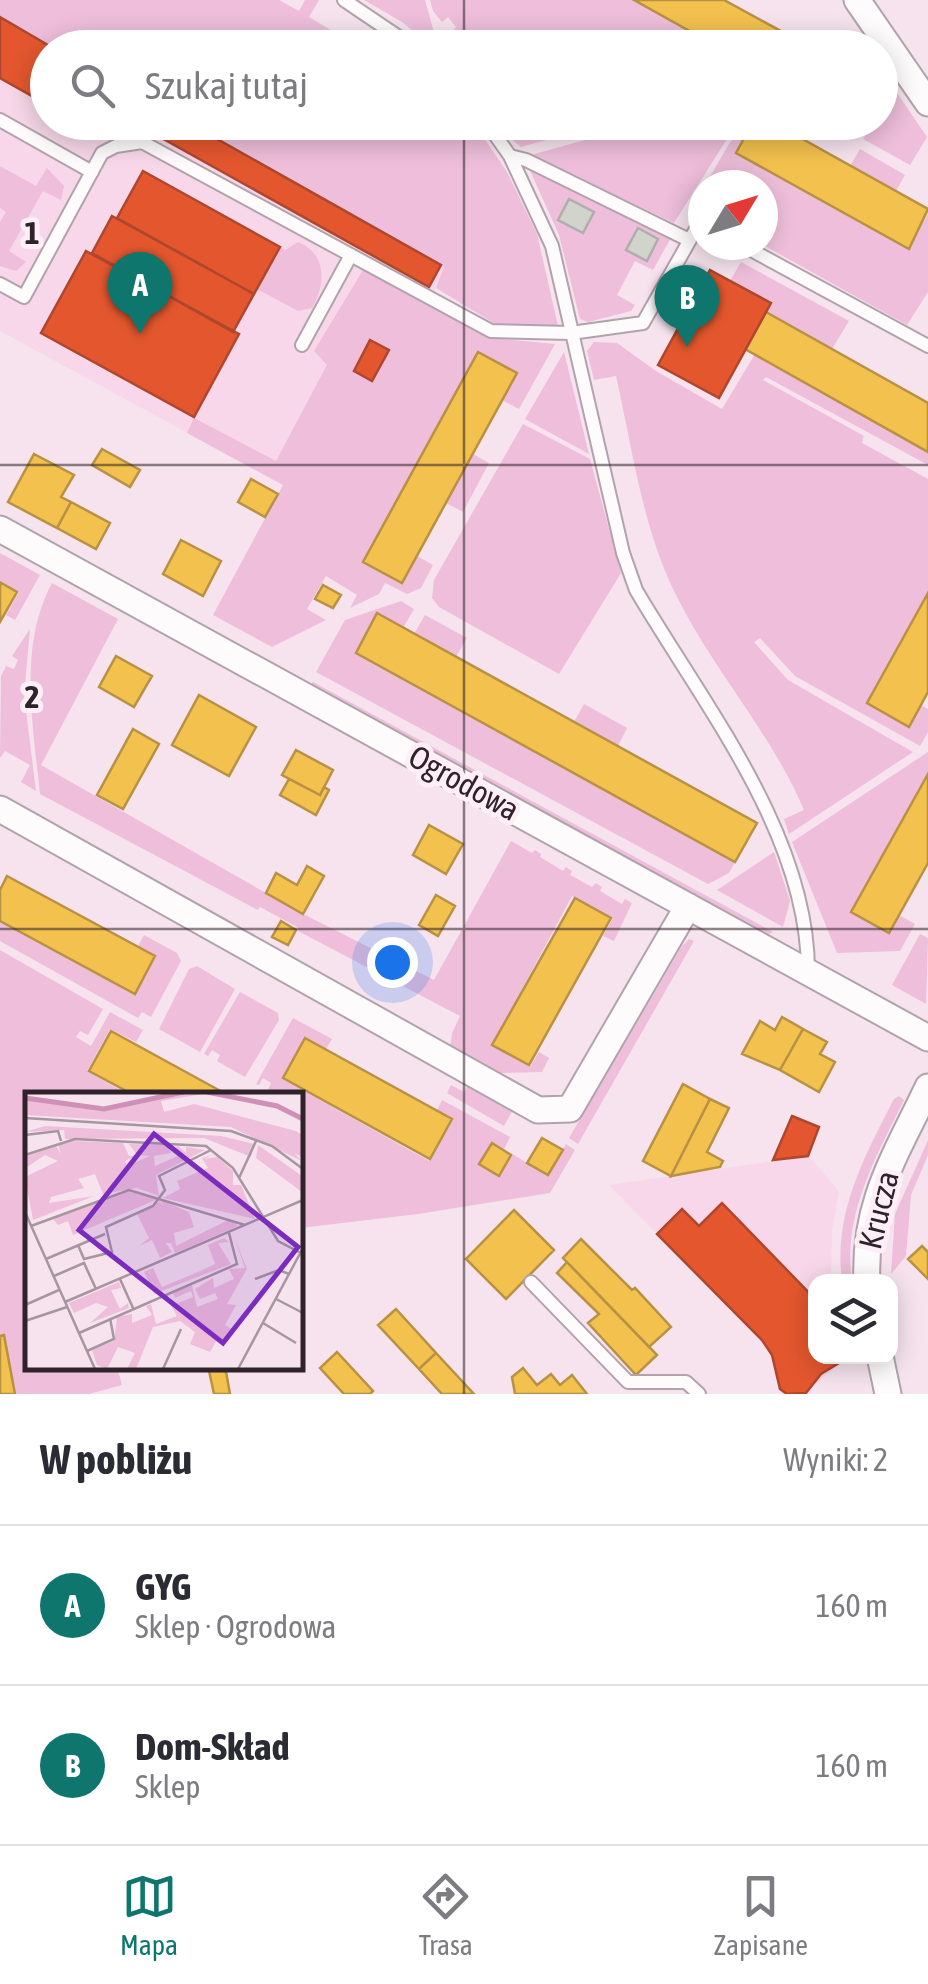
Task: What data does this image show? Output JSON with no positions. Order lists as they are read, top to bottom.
{
  "streets": {
    "street": ["Ogrodowa", "Krucza"]
  },
  "north": "top right",
  "page": {
    "search": "Szukaj tutaj",
    "pins": ["A", "B"],
    "heading": ["W pobliżu", "Wyniki: 2"],
    "list": [
      {
        "mark": "A",
        "name": "GYG",
        "note": "Sklep · Ogrodowa",
        "value": "160 m"
      },
      {
        "mark": "B",
        "name": "Dom-Skład",
        "note": "Sklep",
        "value": "160 m"
      }
    ],
    "nav": ["Mapa", "Trasa", "Zapisane"]
  },
  "grid": {
    "rows": ["1", "2"]
  }
}
